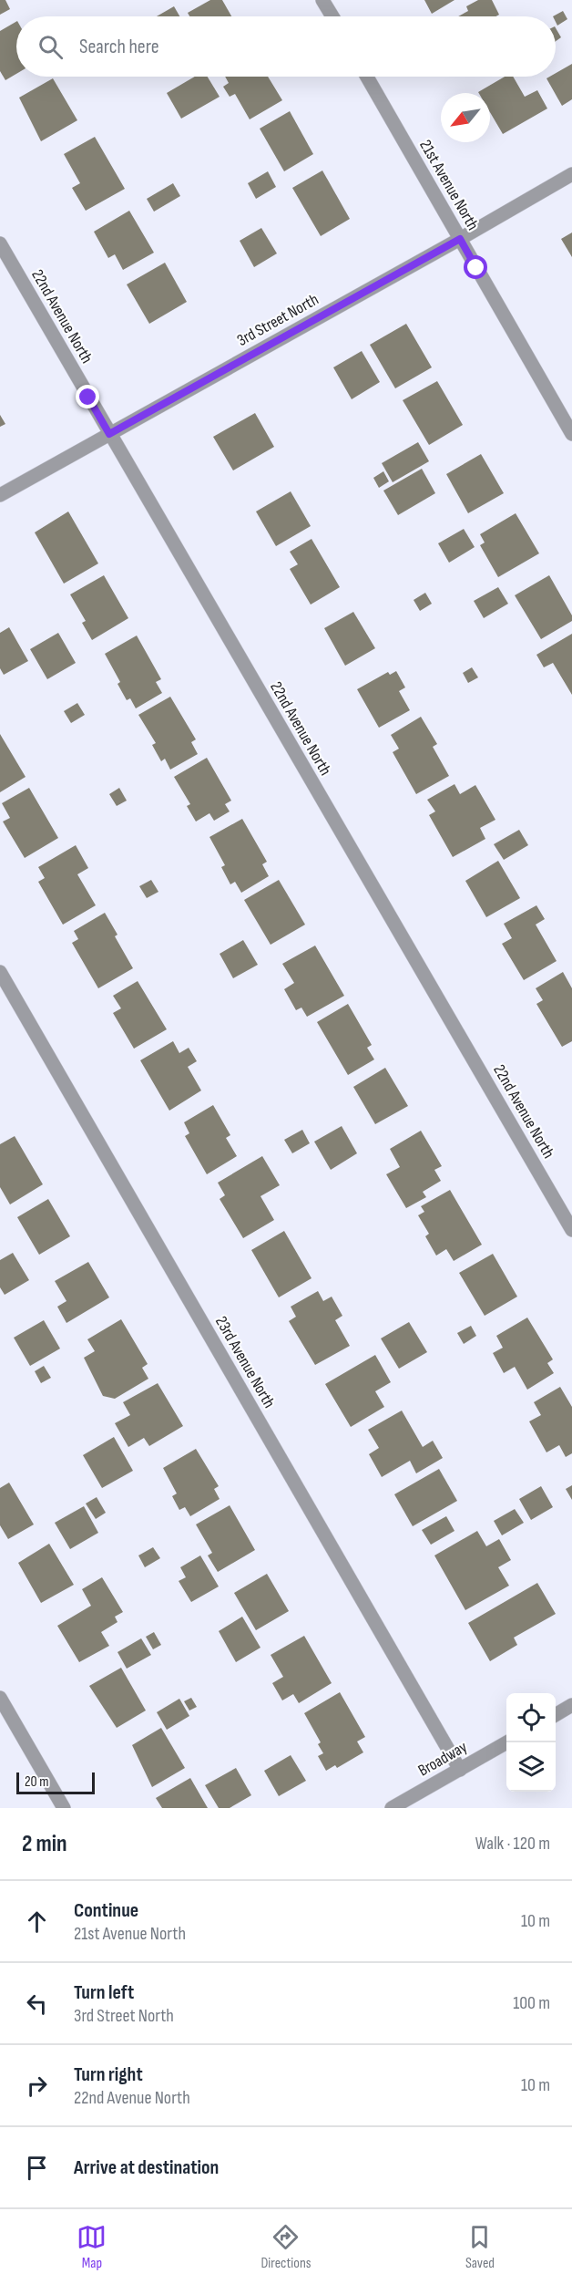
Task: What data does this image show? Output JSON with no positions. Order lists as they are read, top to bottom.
{
  "streets": {
    "street": [
      "21st Avenue North",
      "22nd Avenue North",
      "3rd Street North",
      "23rd Avenue North",
      "Broadway"
    ]
  },
  "crossings": [
    ["21st Avenue North", "3rd Street North"],
    ["22nd Avenue North", "3rd Street North"],
    ["23rd Avenue North", "Broadway"]
  ],
  "scale_bar": "20 m",
  "north": "bottom left",
  "page": {
    "search": "Search here",
    "scale": "20 m",
    "heading": ["2 min", "Walk · 120 m"],
    "list": [
      ["Continue", "21st Avenue North", "10 m"],
      ["Turn left", "3rd Street North", "100 m"],
      ["Turn right", "22nd Avenue North", "10 m"],
      "Arrive at destination"
    ],
    "nav": ["Map", "Directions", "Saved"]
  }
}
